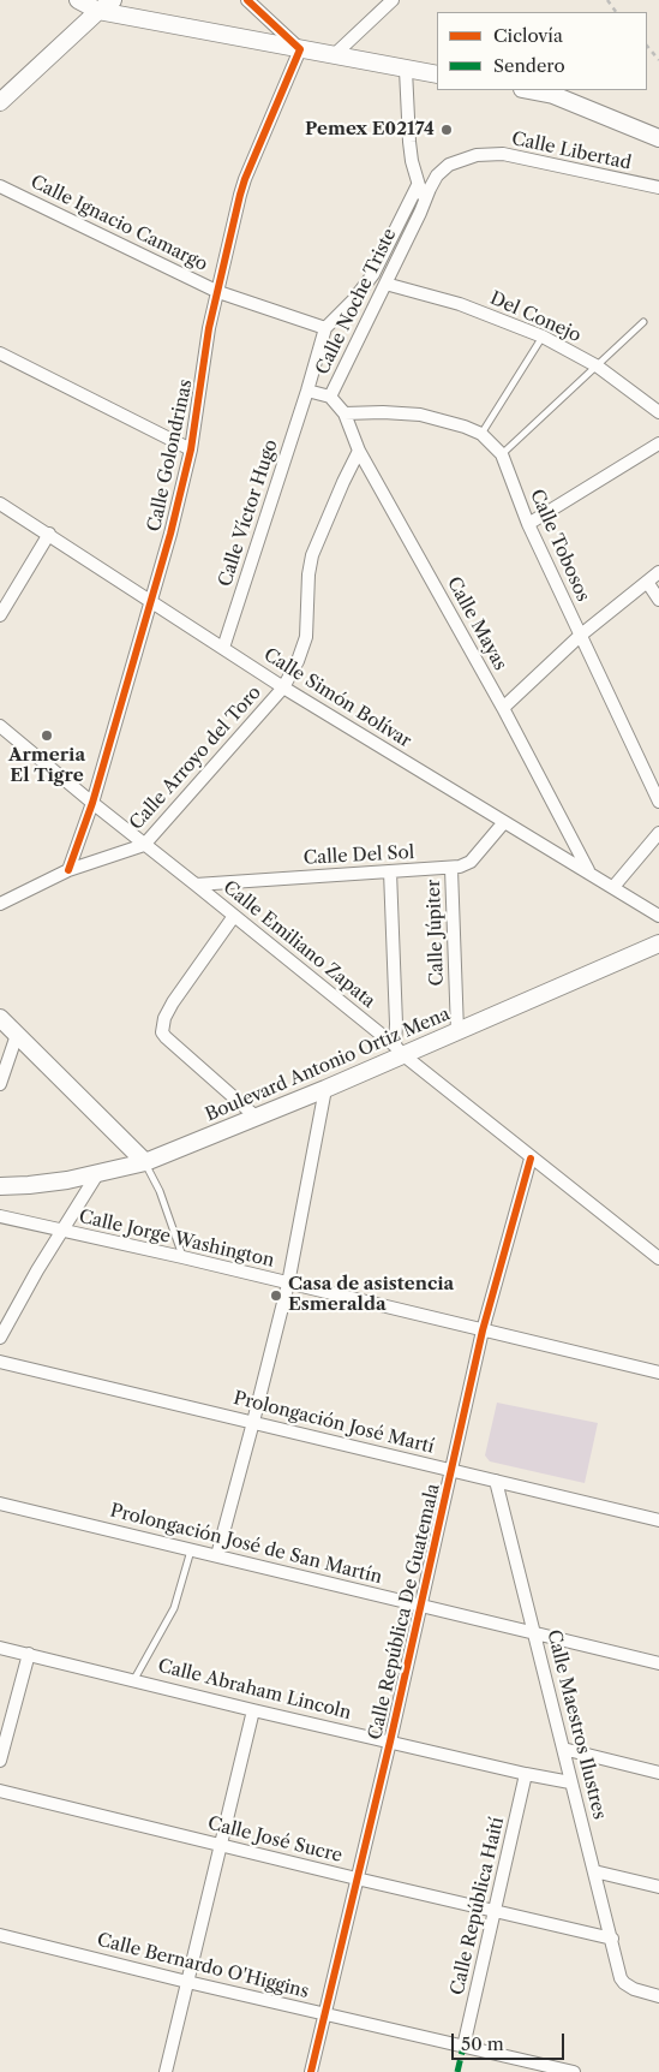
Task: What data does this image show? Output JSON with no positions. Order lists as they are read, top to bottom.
{
  "streets": {
    "street": [
      "Calle Libertad",
      "Calle Ignacio Camargo",
      "Calle Noche Triste",
      "Del Conejo",
      "Calle Golondrinas",
      "Calle Víctor Hugo",
      "Calle Tobosos",
      "Calle Mayas",
      "Calle Simón Bolívar",
      "Calle Arroyo del Toro",
      "Calle Del Sol",
      "Calle Júpiter",
      "Calle Emiliano Zapata",
      "Boulevard Antonio Ortiz Mena",
      "Calle Jorge Washington",
      "Prolongación José Martí",
      "Prolongación José de San Martín",
      "Calle República De Guatemala",
      "Calle Abraham Lincoln",
      "Calle Maestros Ilustres",
      "Calle José Sucre",
      "Calle República Haití",
      "Calle Bernardo O'Higgins"
    ]
  },
  "crossings": [
    ["Calle Libertad", "Calle Noche Triste"],
    ["Calle Ignacio Camargo", "Calle Golondrinas"],
    ["Calle Ignacio Camargo", "Calle Víctor Hugo"],
    ["Calle Noche Triste", "Del Conejo"],
    ["Calle Noche Triste", "Calle Víctor Hugo"],
    ["Calle Noche Triste", "Calle Mayas"],
    ["Calle Golondrinas", "Calle Simón Bolívar"],
    ["Calle Golondrinas", "Calle Arroyo del Toro"],
    ["Calle Golondrinas", "Calle Emiliano Zapata"],
    ["Calle Víctor Hugo", "Calle Simón Bolívar"],
    ["Calle Tobosos", "Calle Mayas"],
    ["Calle Mayas", "Calle Simón Bolívar"],
    ["Calle Mayas", "Calle Arroyo del Toro"],
    ["Calle Simón Bolívar", "Calle Arroyo del Toro"],
    ["Calle Simón Bolívar", "Calle Del Sol"],
    ["Calle Arroyo del Toro", "Calle Emiliano Zapata"],
    ["Calle Del Sol", "Calle Júpiter"],
    ["Calle Del Sol", "Calle Emiliano Zapata"],
    ["Calle Júpiter", "Boulevard Antonio Ortiz Mena"],
    ["Calle Emiliano Zapata", "Boulevard Antonio Ortiz Mena"],
    ["Calle Emiliano Zapata", "Calle República De Guatemala"],
    ["Calle Jorge Washington", "Calle República De Guatemala"],
    ["Prolongación José Martí", "Calle República De Guatemala"],
    ["Prolongación José Martí", "Calle Maestros Ilustres"],
    ["Prolongación José de San Martín", "Calle República De Guatemala"],
    ["Prolongación José de San Martín", "Calle Maestros Ilustres"],
    ["Calle República De Guatemala", "Calle Abraham Lincoln"],
    ["Calle República De Guatemala", "Calle José Sucre"],
    ["Calle República De Guatemala", "Calle Bernardo O'Higgins"],
    ["Calle Abraham Lincoln", "Calle Maestros Ilustres"],
    ["Calle Abraham Lincoln", "Calle República Haití"],
    ["Calle Maestros Ilustres", "Calle José Sucre"],
    ["Calle José Sucre", "Calle República Haití"],
    ["Calle República Haití", "Calle Bernardo O'Higgins"]
  ],
  "places": ["Pemex E02174", "Armeria El Tigre", "Casa de asistencia Esmeralda"],
  "legend": ["Ciclovía", "Sendero"],
  "scale_bar": "50 m"
}
